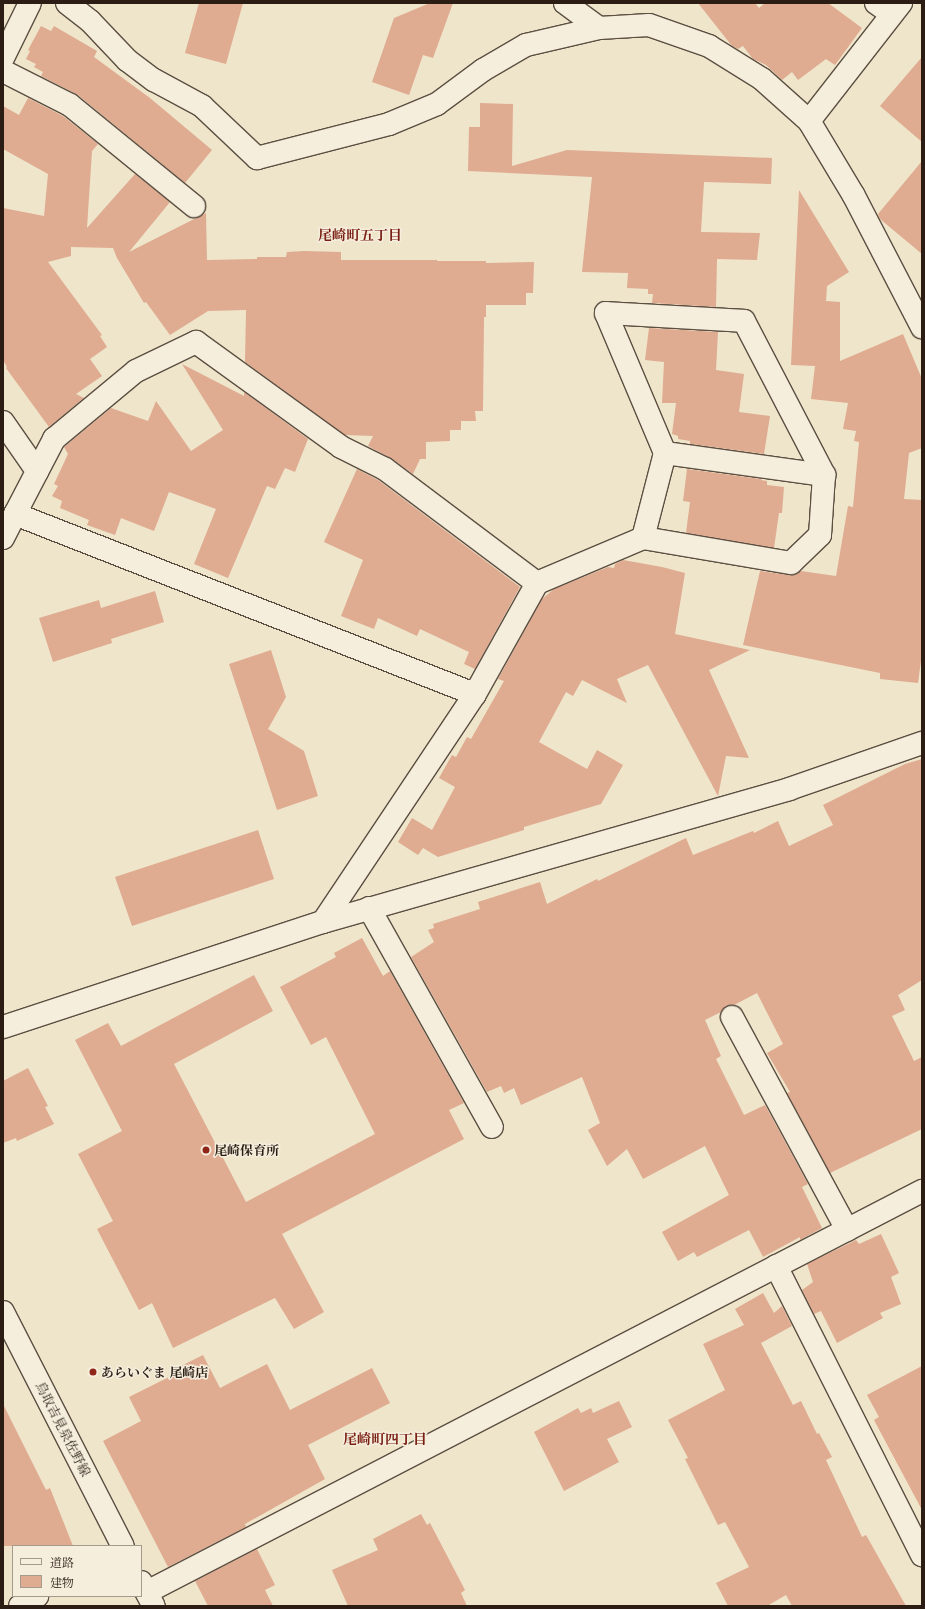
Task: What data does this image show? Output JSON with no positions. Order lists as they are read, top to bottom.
{
  "streets": {
    "street": ["鳥取吉見泉佐野線"]
  },
  "districts": ["尾崎町五丁目", "尾崎町四丁目"],
  "places": ["尾崎保育所", "あらいぐま 尾崎店"],
  "legend": ["道路", "建物"]
}
